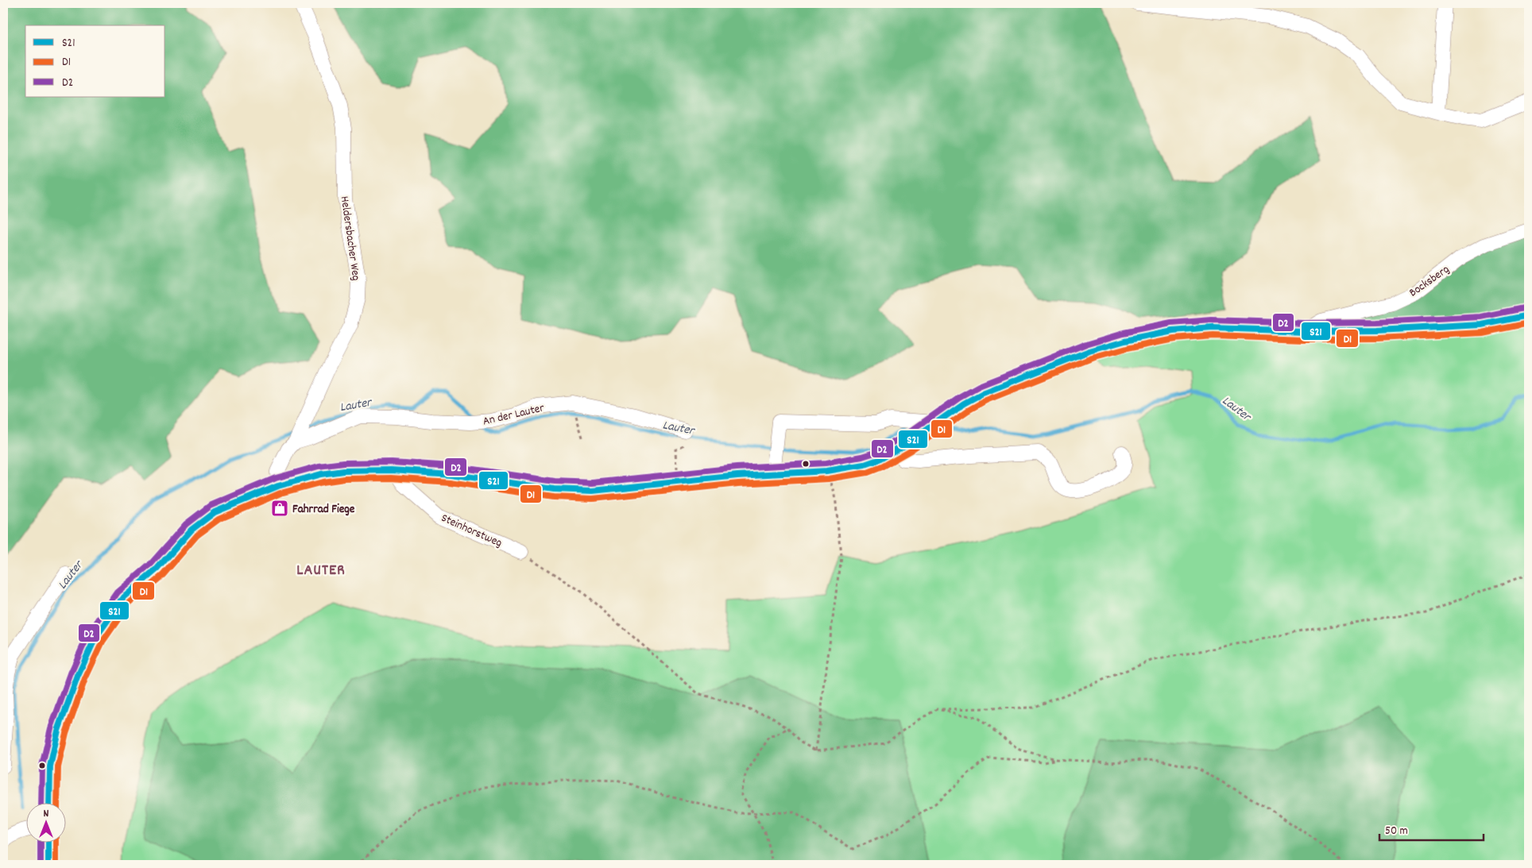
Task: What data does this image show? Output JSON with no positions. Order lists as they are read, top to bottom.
{
  "streets": {
    "street": [
      "Heldersbacher Weg",
      "Bocksberg",
      "An der Lauter",
      "Steinhorstweg"
    ]
  },
  "crossings": [
    ["Heldersbacher Weg", "An der Lauter"]
  ],
  "districts": ["LAUTER"],
  "water": ["Lauter"],
  "places": {
    "shop": ["Fahrrad Fiege"]
  },
  "lines": ["transit line D2", "transit line S21", "transit line D1"],
  "legend": ["S21", "D1", "D2"],
  "scale_bar": "50 m",
  "north": "top"
}
